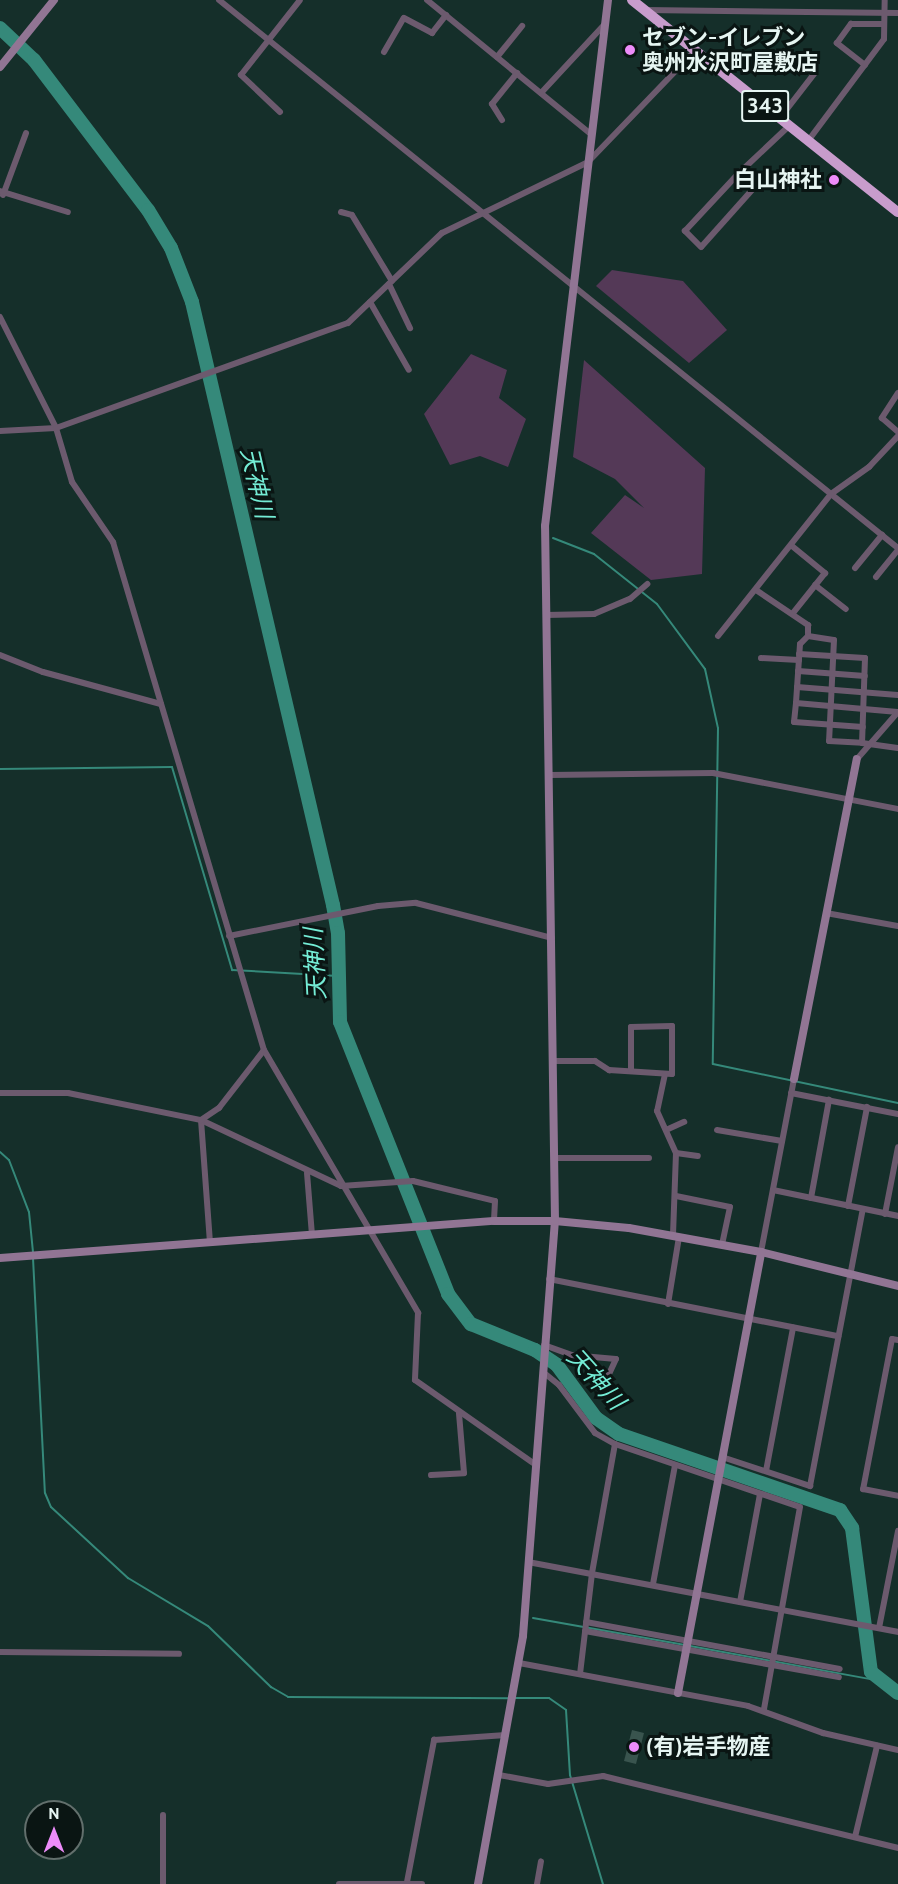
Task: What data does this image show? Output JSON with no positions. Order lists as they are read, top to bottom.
{
  "streets": {
    "highway": ["343"]
  },
  "water": ["天神川"],
  "places": ["セブン-イレブン 奥州水沢町屋敷店", "白山神社", "(有)岩手物産"],
  "north": "top"
}
